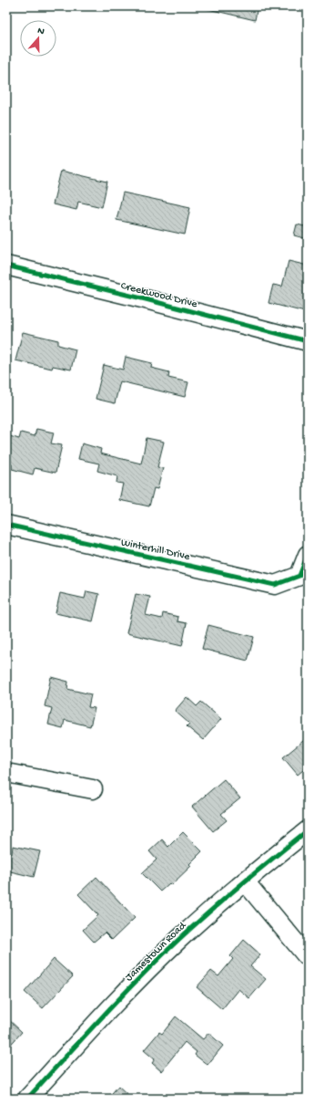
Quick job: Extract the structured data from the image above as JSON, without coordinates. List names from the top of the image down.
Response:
{
  "streets": {
    "street": ["Creekwood Drive", "Winterhill Drive", "Jamestown Road"]
  },
  "north": "top"
}
